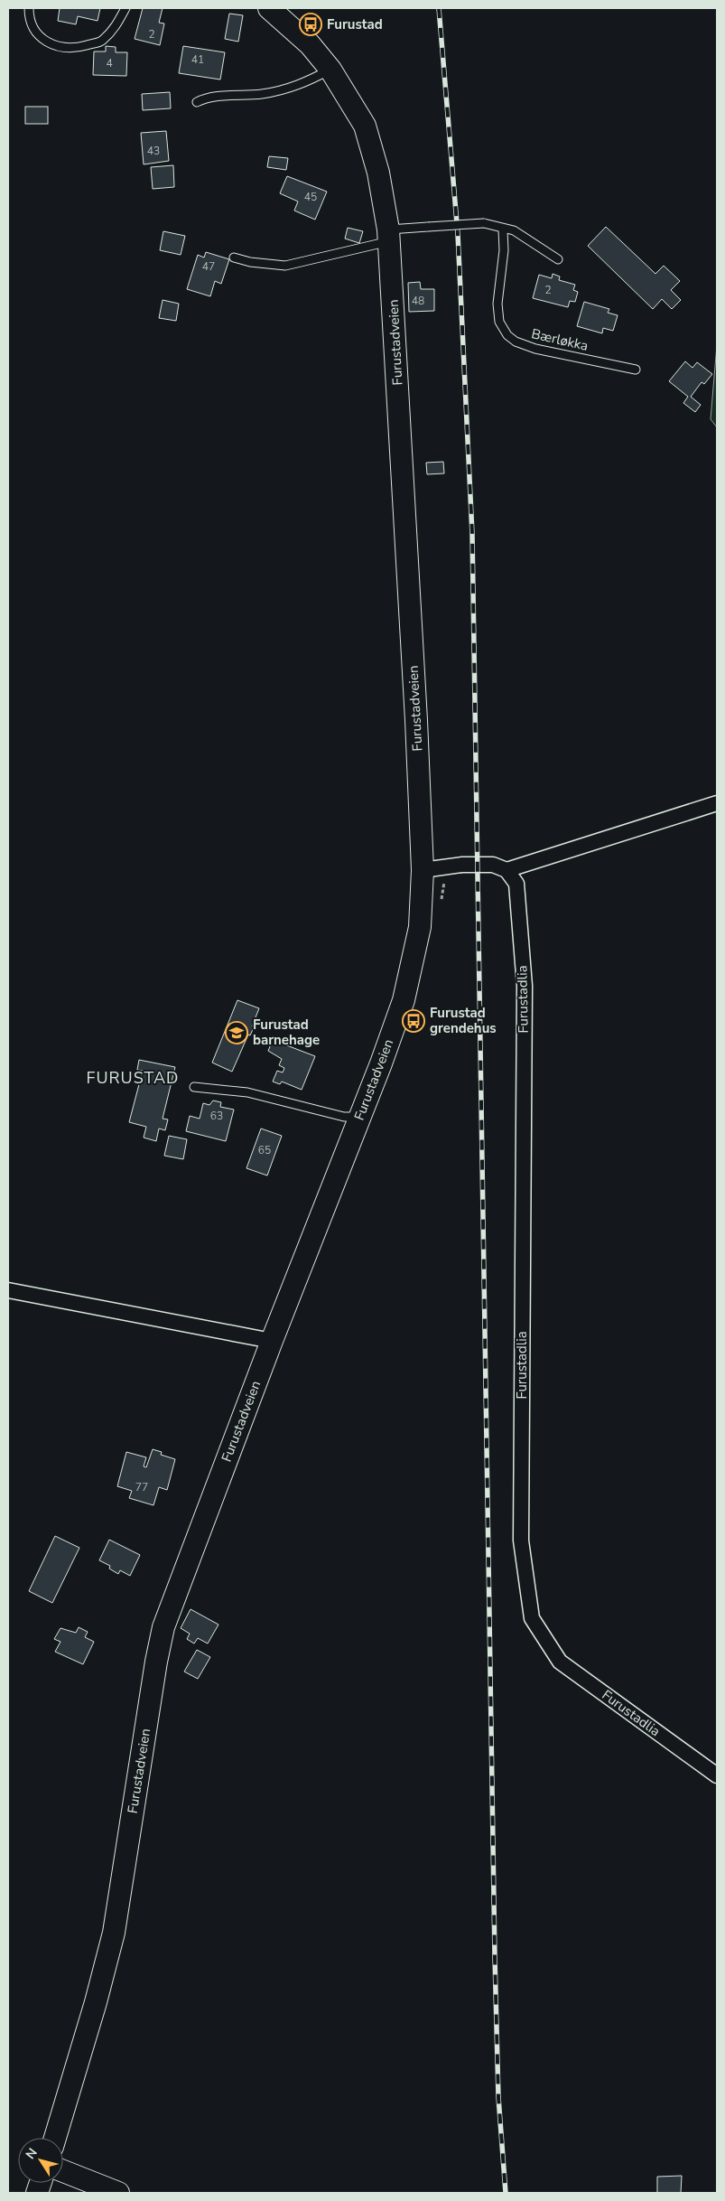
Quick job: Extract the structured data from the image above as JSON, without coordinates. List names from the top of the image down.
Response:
{
  "streets": {
    "main road": ["Furustadveien"],
    "street": ["Furustadlia"],
    "lane": ["Bærløkka"]
  },
  "districts": ["FURUSTAD"],
  "places": {
    "bus stop": ["Furustad", "Furustad grendehus"],
    "school or university": ["Furustad barnehage"]
  },
  "house_numbers": [
    "2",
    "41",
    "4",
    "43",
    "45",
    "47",
    "2",
    "48",
    "63",
    "65",
    "77"
  ],
  "north": "top left"
}
